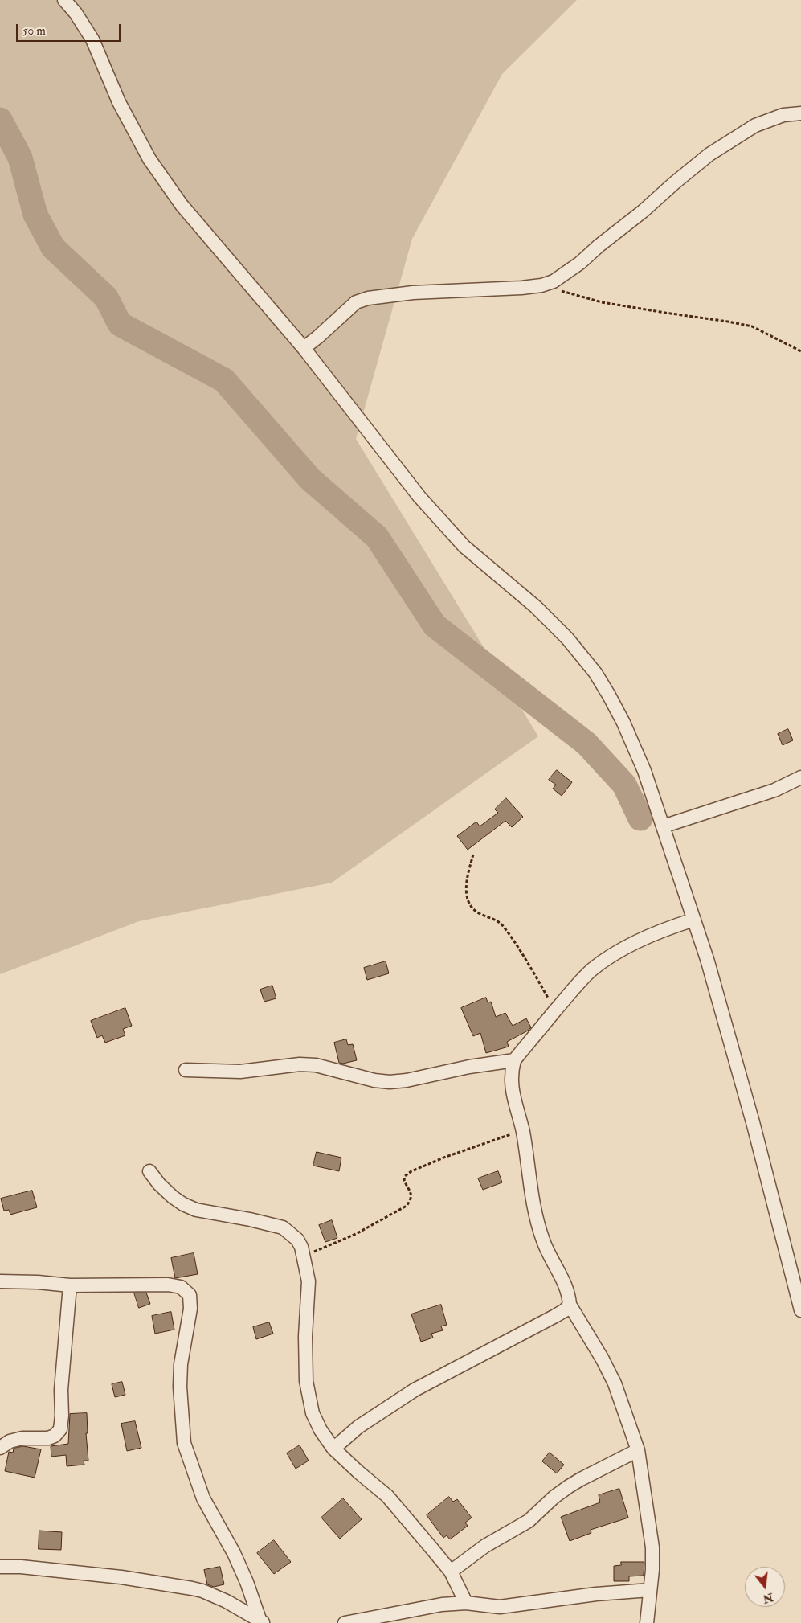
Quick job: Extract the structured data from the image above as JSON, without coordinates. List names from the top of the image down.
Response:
{
  "scale_bar": "50 m",
  "north": "bottom"
}
